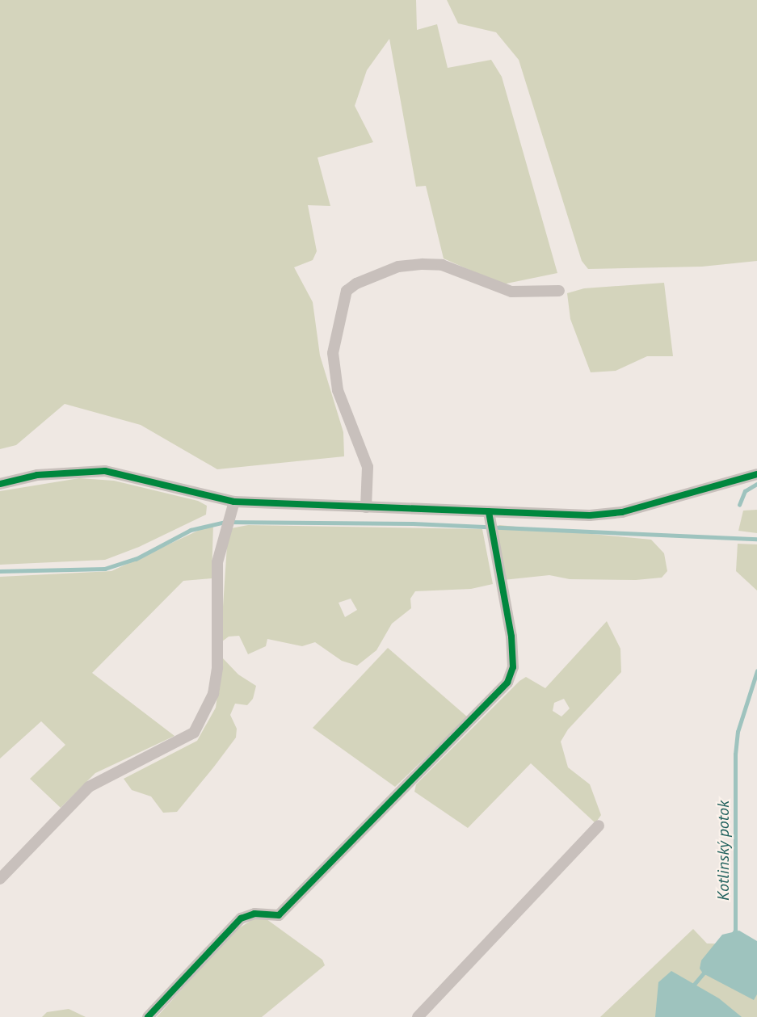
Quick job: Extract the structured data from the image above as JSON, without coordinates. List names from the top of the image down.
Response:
{
  "water": ["Kotlinský potok"]
}
